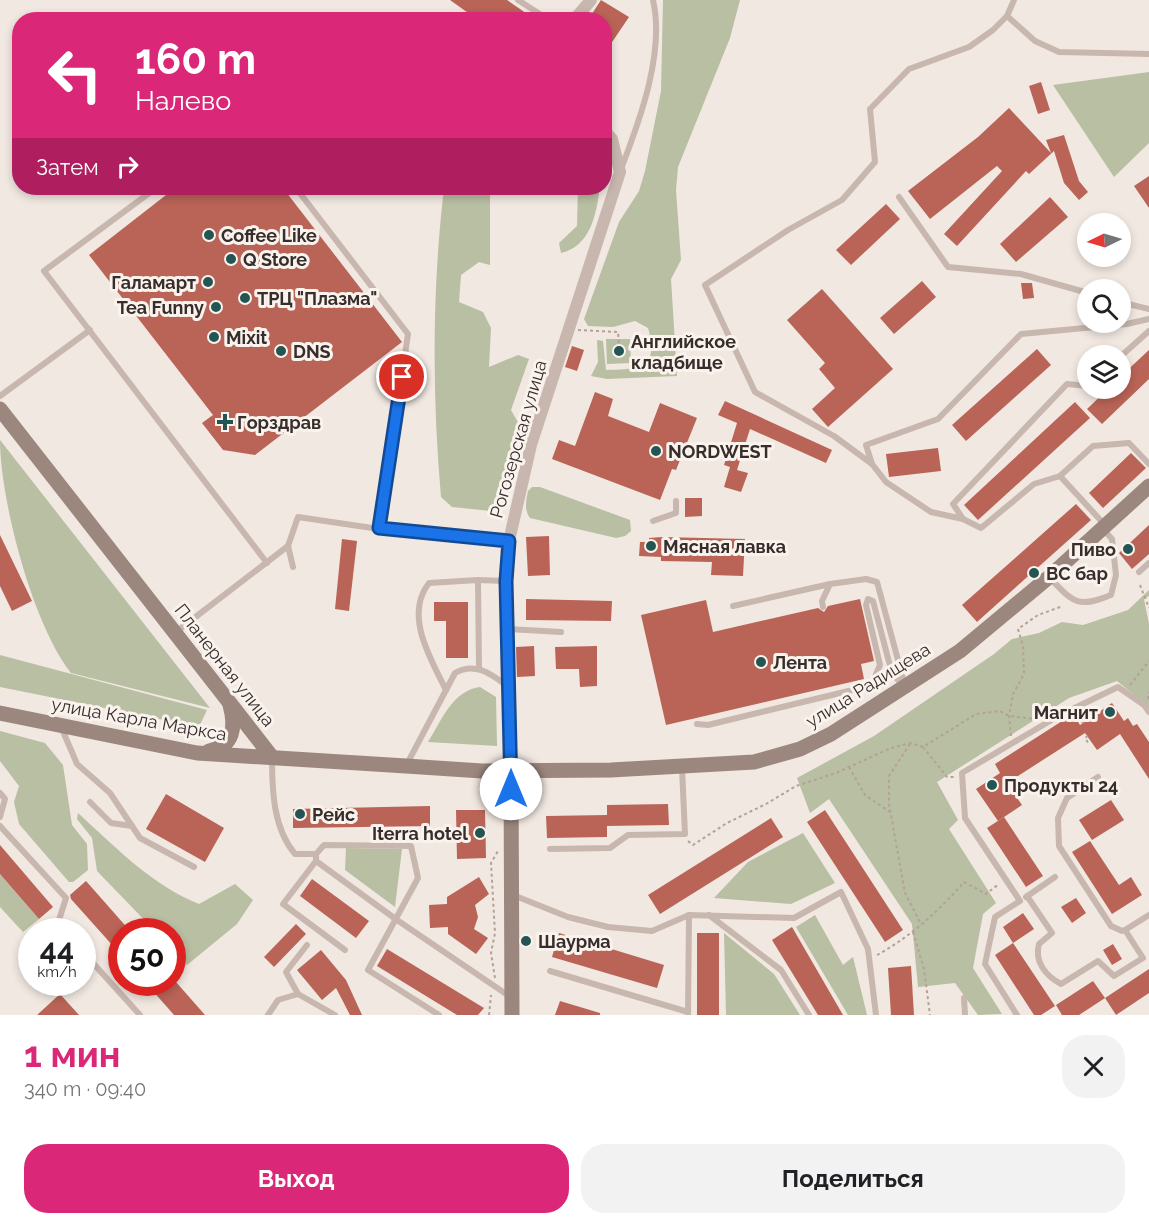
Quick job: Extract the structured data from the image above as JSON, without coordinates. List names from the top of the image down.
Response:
{
  "streets": {
    "main road": ["Планерная улица", "улица Радищева", "улица Карла Маркса"],
    "street": ["Рогозерская улица"]
  },
  "crossings": [
    ["Рогозерская улица", "улица Радищева"],
    ["Планерная улица", "улица Карла Маркса"]
  ],
  "places": {
    "other": [
      "Coffee Like",
      "Q Store",
      "Галамарт",
      "ТРЦ \"Плазма\"",
      "Tea Funny",
      "Mixit",
      "DNS",
      "Английское кладбище",
      "NORDWEST",
      "Мясная лавка",
      "Пиво",
      "BC бар",
      "Лента",
      "Магнит",
      "Продукты 24",
      "Рейс",
      "Iterra hotel",
      "Шаурма"
    ],
    "health": ["Горздрав"]
  },
  "north": "left",
  "page": {
    "turn": ["160 m", "Налево"],
    "then": "Затем",
    "speed": "44 km/h",
    "limit": "50",
    "heading": ["1 мин", "340 m · 09:40"],
    "buttons": ["Выход", "Поделиться"]
  }
}
